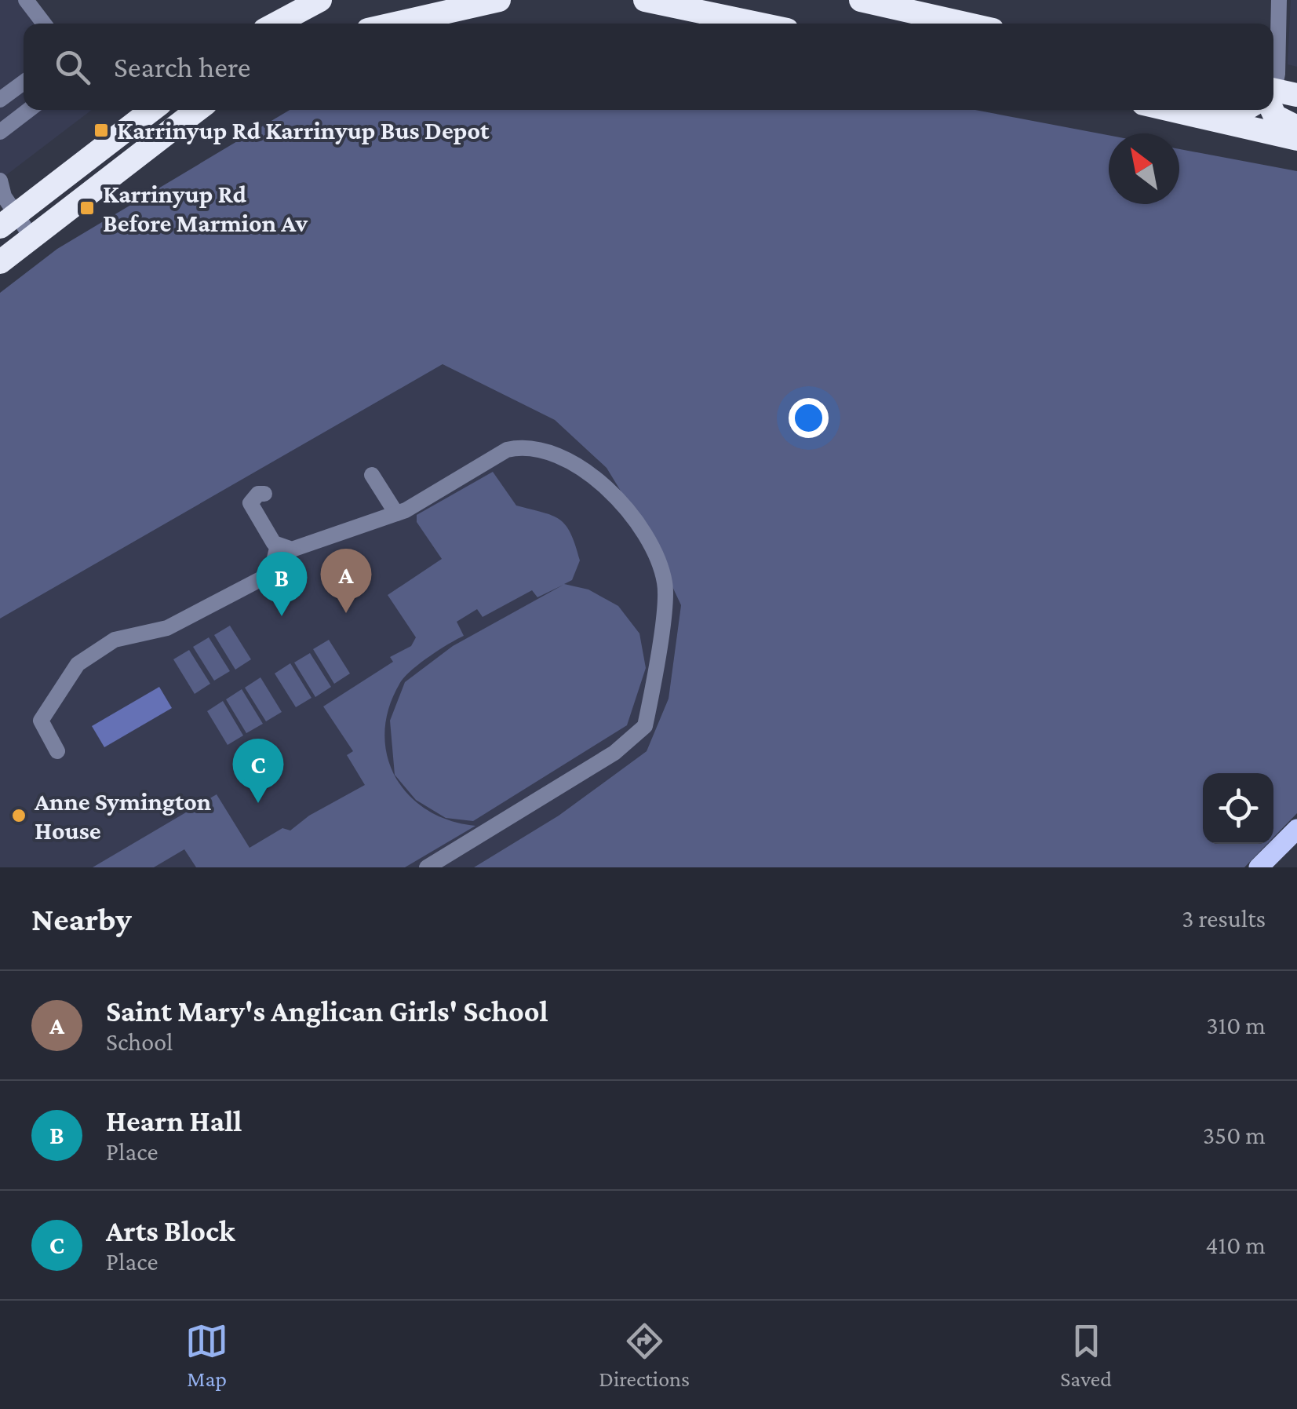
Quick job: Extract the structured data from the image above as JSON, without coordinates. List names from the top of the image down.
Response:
{
  "places": {
    "transit": ["Karrinyup Rd Karrinyup Bus Depot", "Karrinyup Rd Before Marmion Av"],
    "other": ["Anne Symington House"]
  },
  "north": "top left",
  "page": {
    "search": "Search here",
    "pins": ["A", "B", "C"],
    "heading": ["Nearby", "3 results"],
    "list": [
      {
        "mark": "A",
        "name": "Saint Mary's Anglican Girls' School",
        "note": "School",
        "value": "310 m"
      },
      {
        "mark": "B",
        "name": "Hearn Hall",
        "note": "Place",
        "value": "350 m"
      },
      {
        "mark": "C",
        "name": "Arts Block",
        "note": "Place",
        "value": "410 m"
      }
    ],
    "nav": ["Map", "Directions", "Saved"]
  }
}
